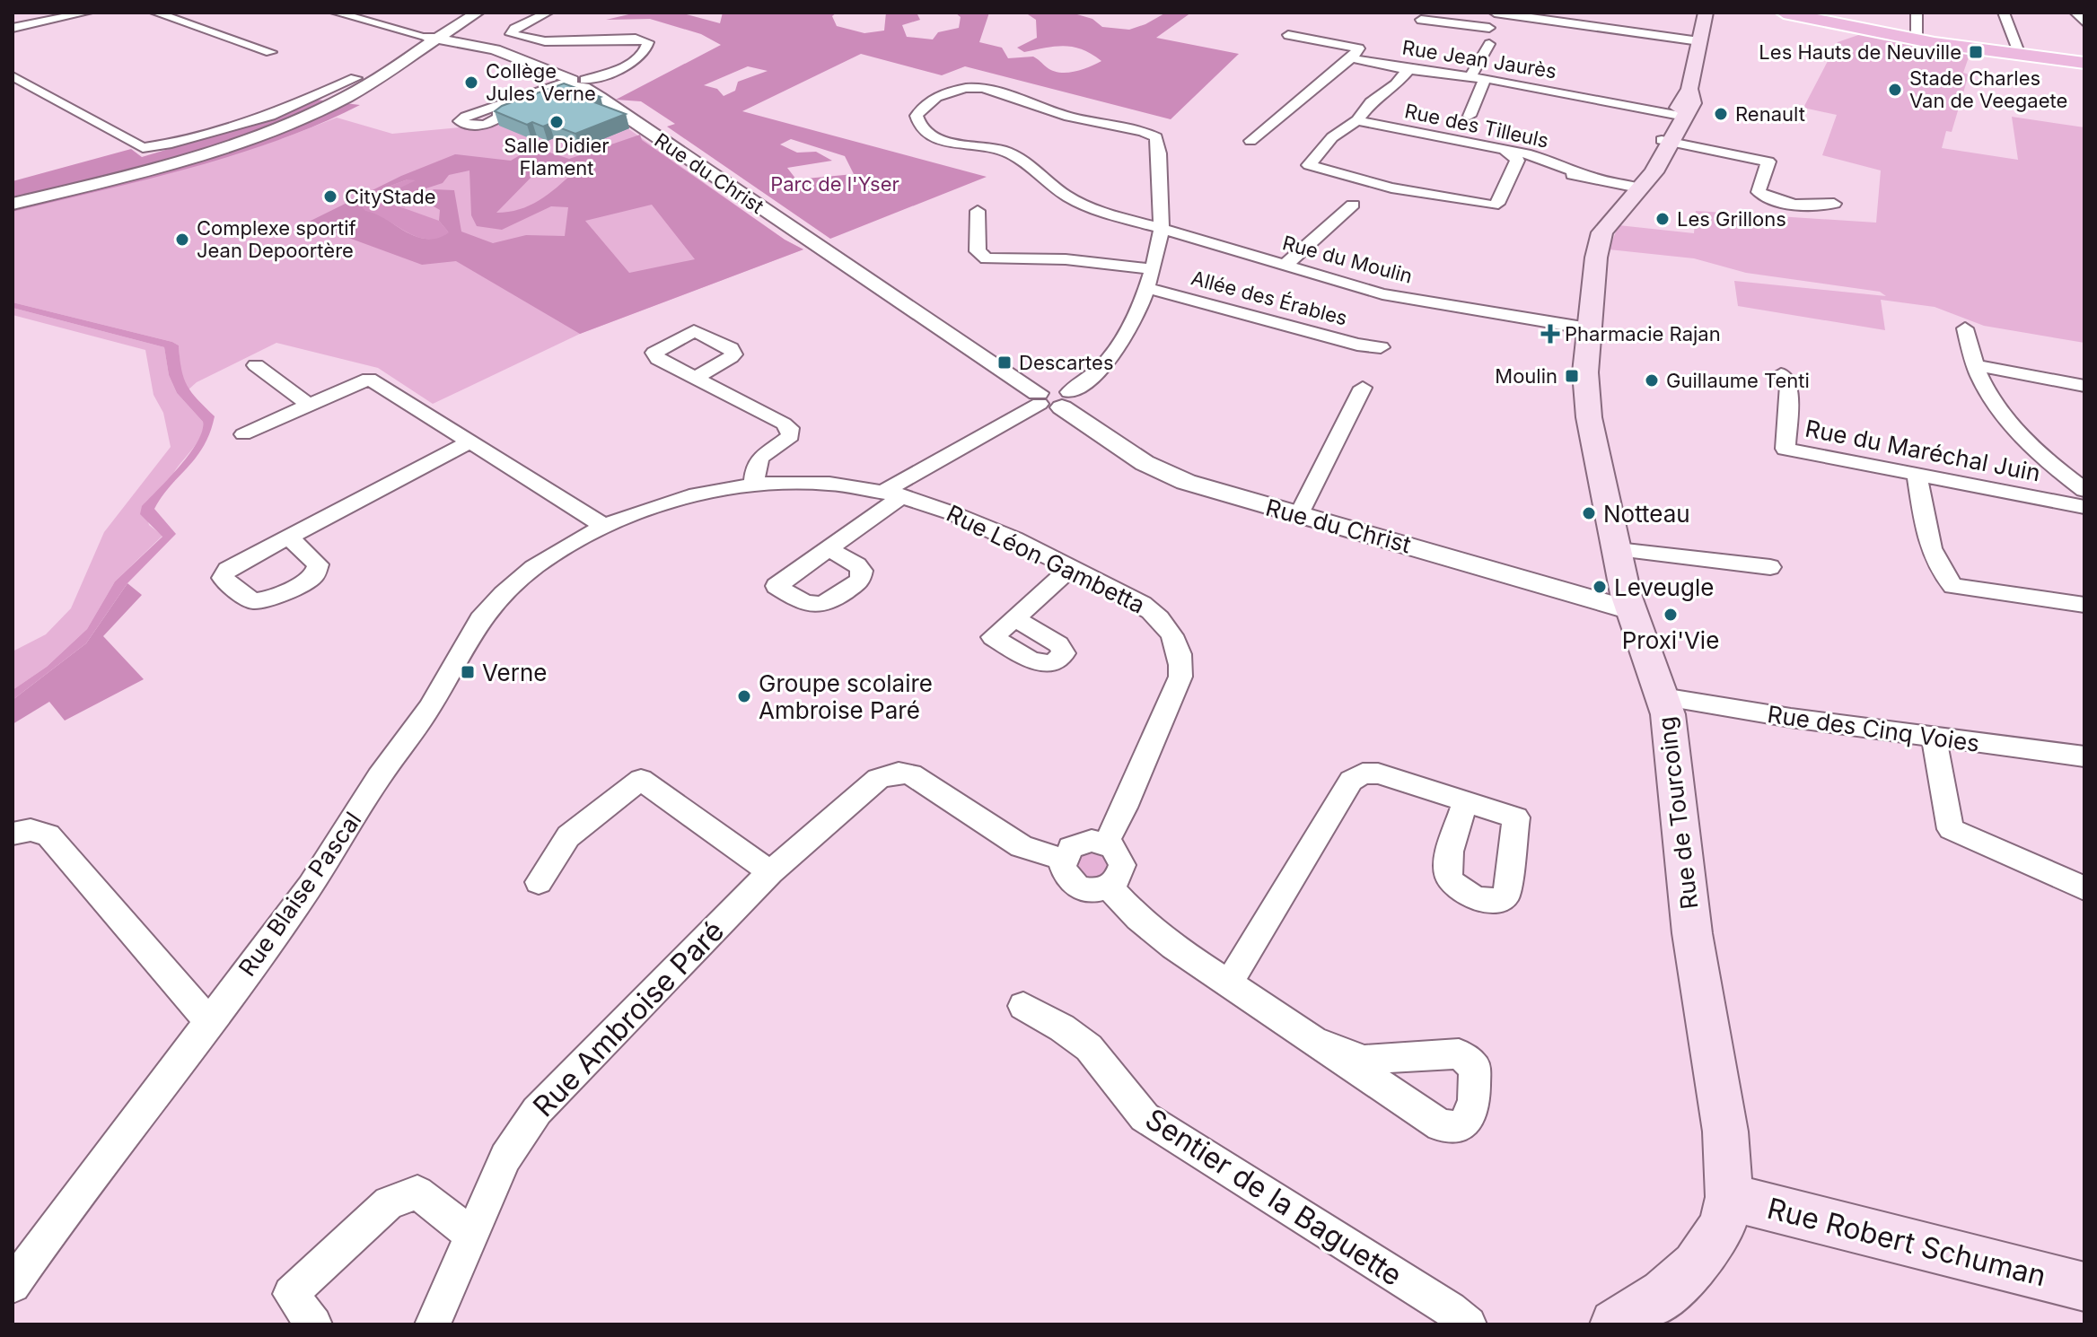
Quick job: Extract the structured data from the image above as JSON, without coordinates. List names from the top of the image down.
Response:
{
  "streets": {
    "main road": ["Rue de Tourcoing", "Rue Robert Schuman"],
    "street": [
      "Rue Jean Jaurès",
      "Rue des Tilleuls",
      "Rue du Christ",
      "Rue du Moulin",
      "Allée des Érables",
      "Rue du Maréchal Juin",
      "Rue Léon Gambetta",
      "Rue des Cinq Voies",
      "Rue Blaise Pascal",
      "Rue Ambroise Paré",
      "Sentier de la Baguette"
    ]
  },
  "crossings": [
    ["Rue Jean Jaurès", "Rue de Tourcoing"],
    ["Rue des Tilleuls", "Rue de Tourcoing"],
    ["Rue du Christ", "Rue de Tourcoing"],
    ["Rue du Moulin", "Rue de Tourcoing"],
    ["Rue Léon Gambetta", "Rue Blaise Pascal"],
    ["Rue Léon Gambetta", "Rue Ambroise Paré"],
    ["Rue des Cinq Voies", "Rue de Tourcoing"],
    ["Rue de Tourcoing", "Rue Robert Schuman"]
  ],
  "parks": ["Parc de l'Yser"],
  "places": {
    "transit": [
      "Les Hauts de Neuville",
      "Descartes",
      "Moulin",
      "Verne"
    ],
    "other": [
      "Collège Jules Verne",
      "Stade Charles Van de Veegaete",
      "Renault",
      "Salle Didier Flament",
      "CityStade",
      "Les Grillons",
      "Complexe sportif Jean Depoortère",
      "Guillaume Tenti",
      "Notteau",
      "Leveugle",
      "Proxi'Vie",
      "Groupe scolaire Ambroise Paré"
    ],
    "health": ["Pharmacie Rajan"]
  }
}
